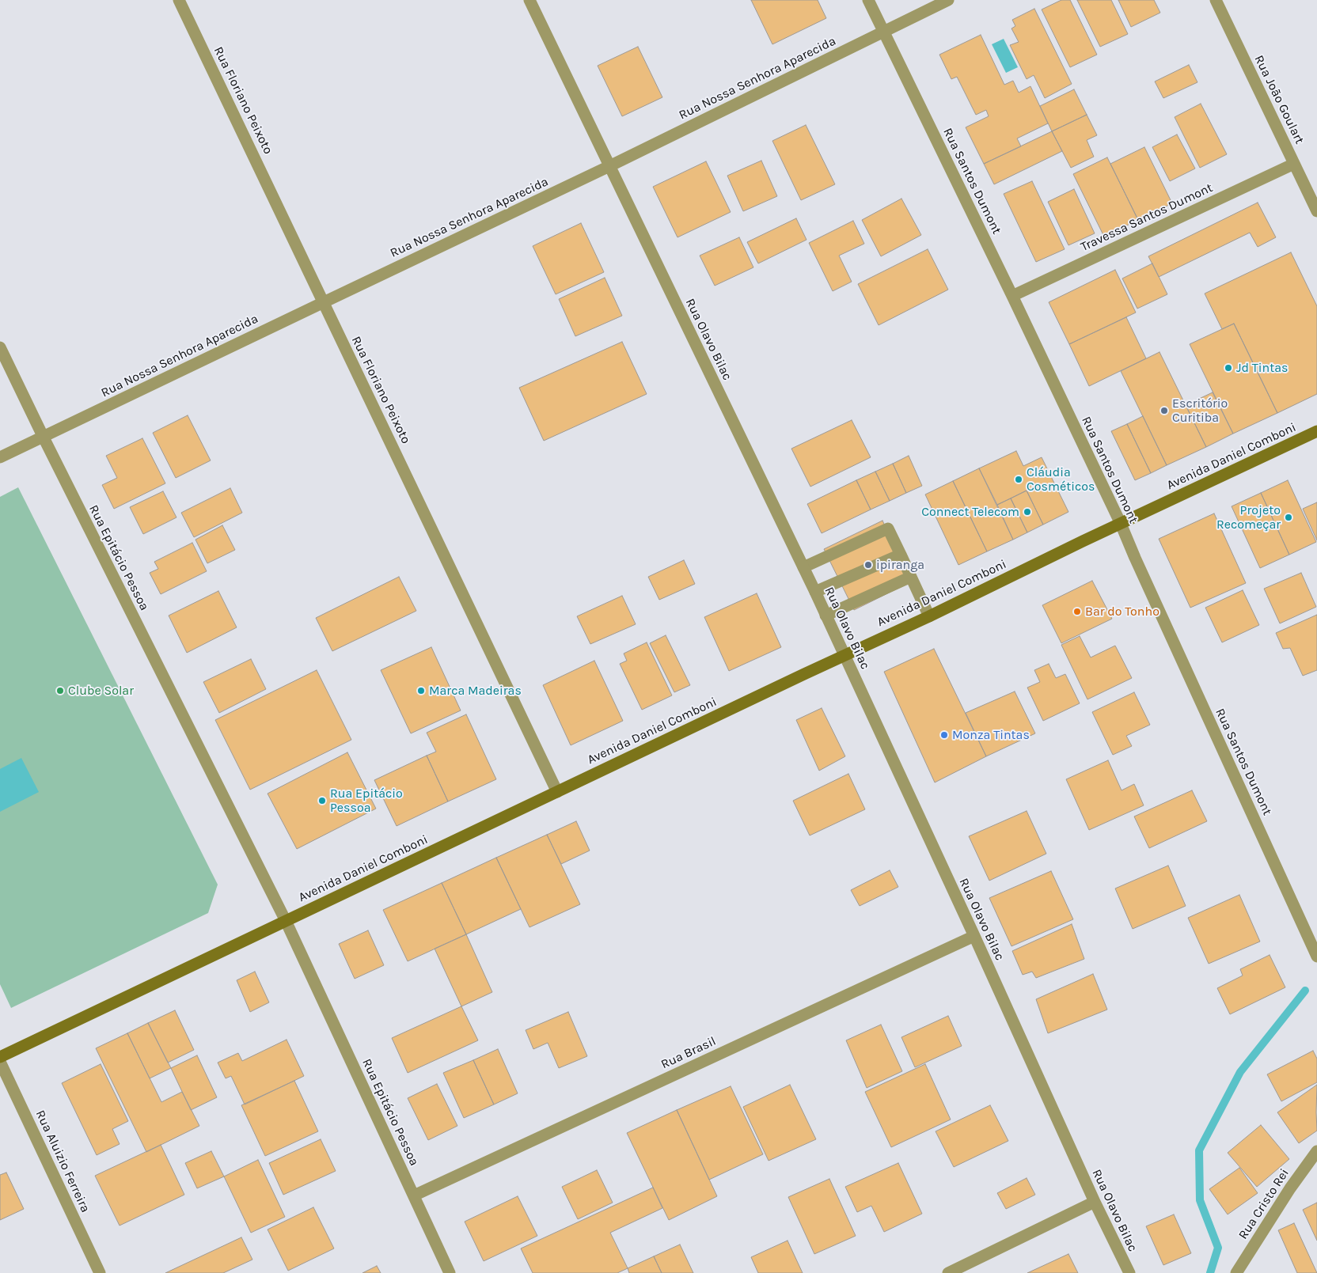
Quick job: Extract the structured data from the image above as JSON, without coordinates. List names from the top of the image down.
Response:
{
  "streets": {
    "street": [
      "Rua Nossa Senhora Aparecida",
      "Rua João Goulart",
      "Rua Floriano Peixoto",
      "Rua Santos Dumont",
      "Travessa Santos Dumont",
      "Rua Olavo Bilac",
      "Avenida Daniel Comboni",
      "Rua Epitácio Pessoa",
      "Rua Brasil",
      "Rua Aluizio Ferreira",
      "Rua Cristo Rei"
    ]
  },
  "crossings": [
    ["Rua Nossa Senhora Aparecida", "Rua Floriano Peixoto"],
    ["Rua Nossa Senhora Aparecida", "Rua Santos Dumont"],
    ["Rua Nossa Senhora Aparecida", "Rua Olavo Bilac"],
    ["Rua Nossa Senhora Aparecida", "Rua Epitácio Pessoa"],
    ["Rua João Goulart", "Travessa Santos Dumont"],
    ["Rua Floriano Peixoto", "Avenida Daniel Comboni"],
    ["Rua Santos Dumont", "Travessa Santos Dumont"],
    ["Rua Santos Dumont", "Avenida Daniel Comboni"],
    ["Rua Olavo Bilac", "Avenida Daniel Comboni"],
    ["Rua Olavo Bilac", "Rua Brasil"],
    ["Avenida Daniel Comboni", "Rua Epitácio Pessoa"],
    ["Rua Epitácio Pessoa", "Rua Brasil"]
  ],
  "places": [
    "Jd Tintas",
    "Escritório Curitiba",
    "Cláudia Cosméticos",
    "Connect Telecom",
    "Projeto Recomeçar",
    "ipiranga",
    "Bar do Tonho",
    "Clube Solar",
    "Marca Madeiras",
    "Monza Tintas",
    "Rua Epitácio Pessoa"
  ]
}
